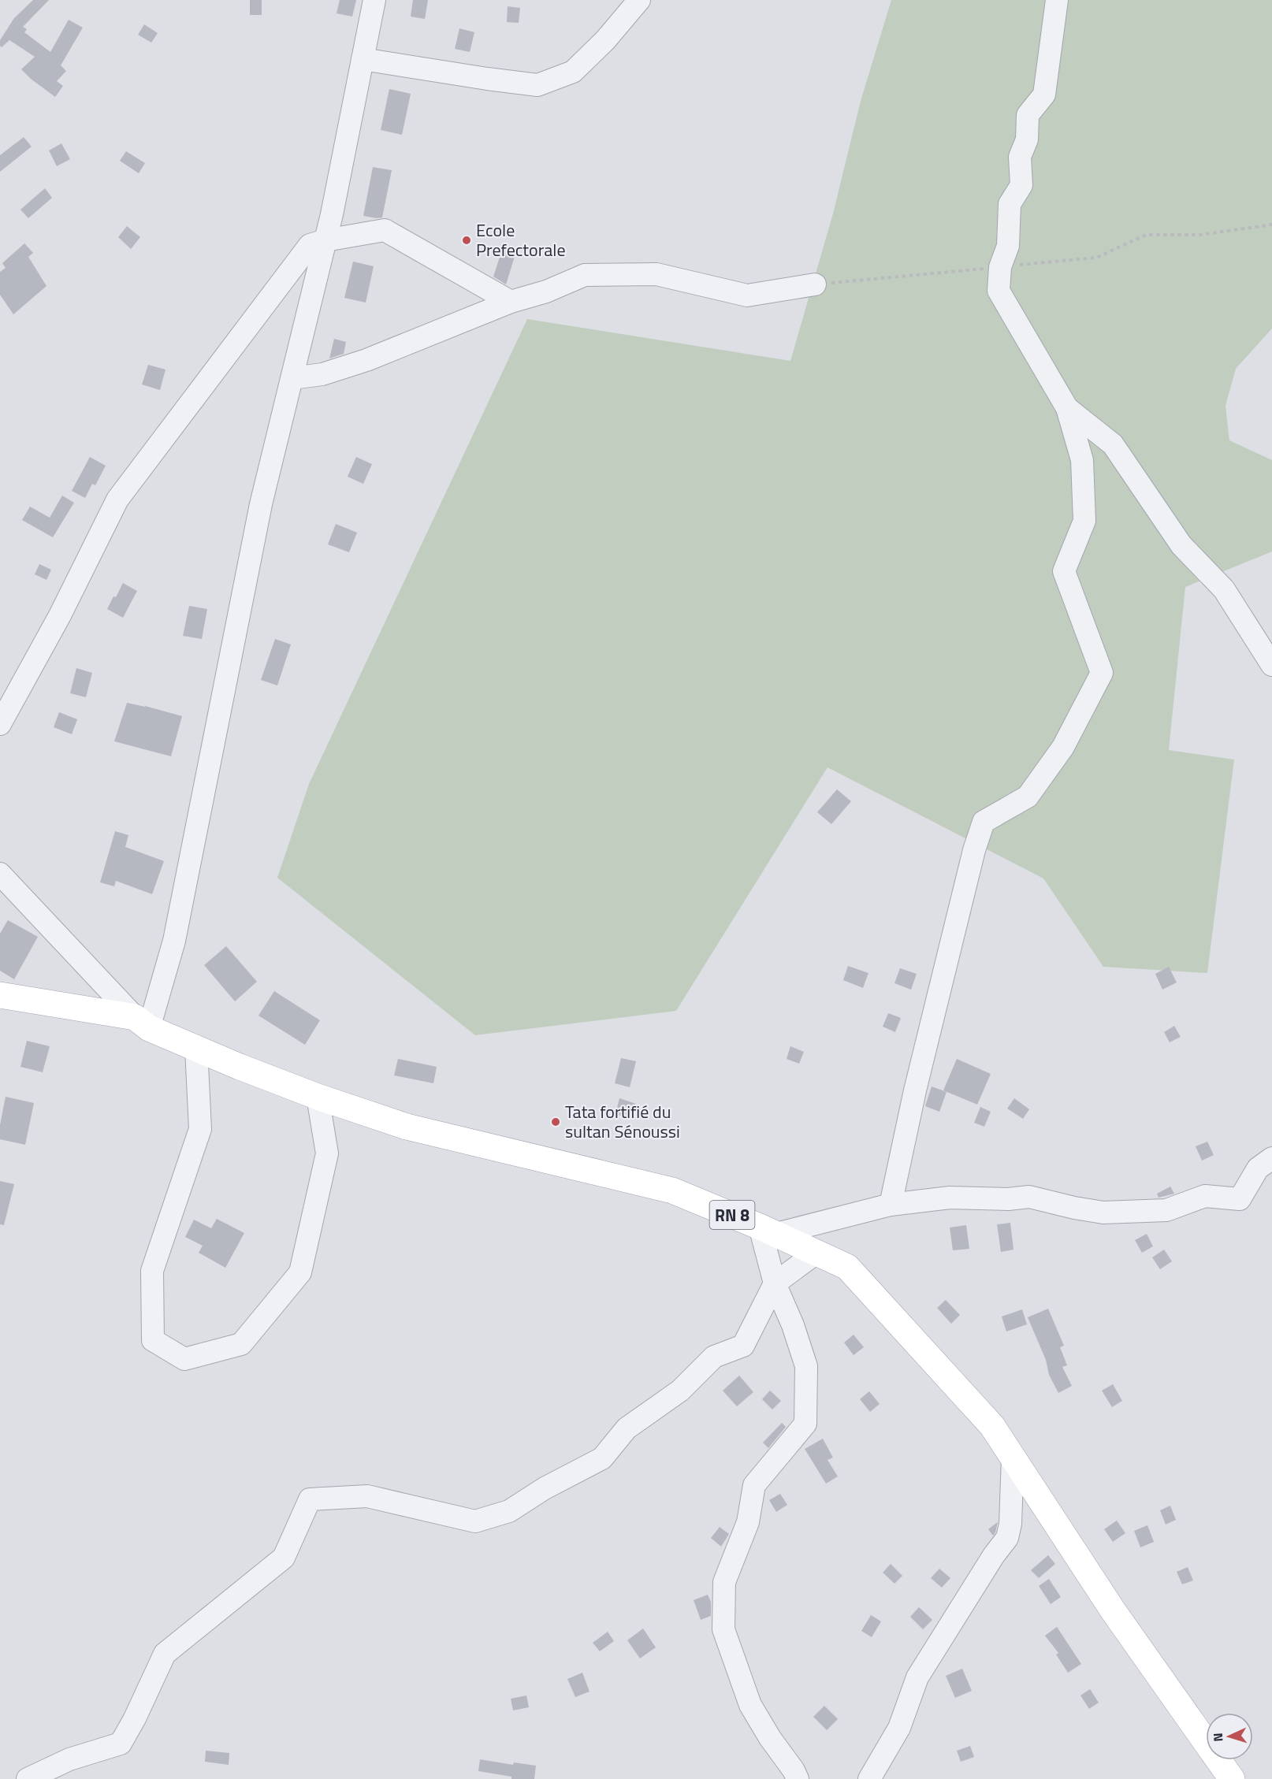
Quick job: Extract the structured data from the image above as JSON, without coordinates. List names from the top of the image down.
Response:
{
  "streets": {
    "main road": ["RN 8"]
  },
  "places": ["Ecole Prefectorale", "Tata fortifié du sultan Sénoussi"],
  "north": "left"
}
